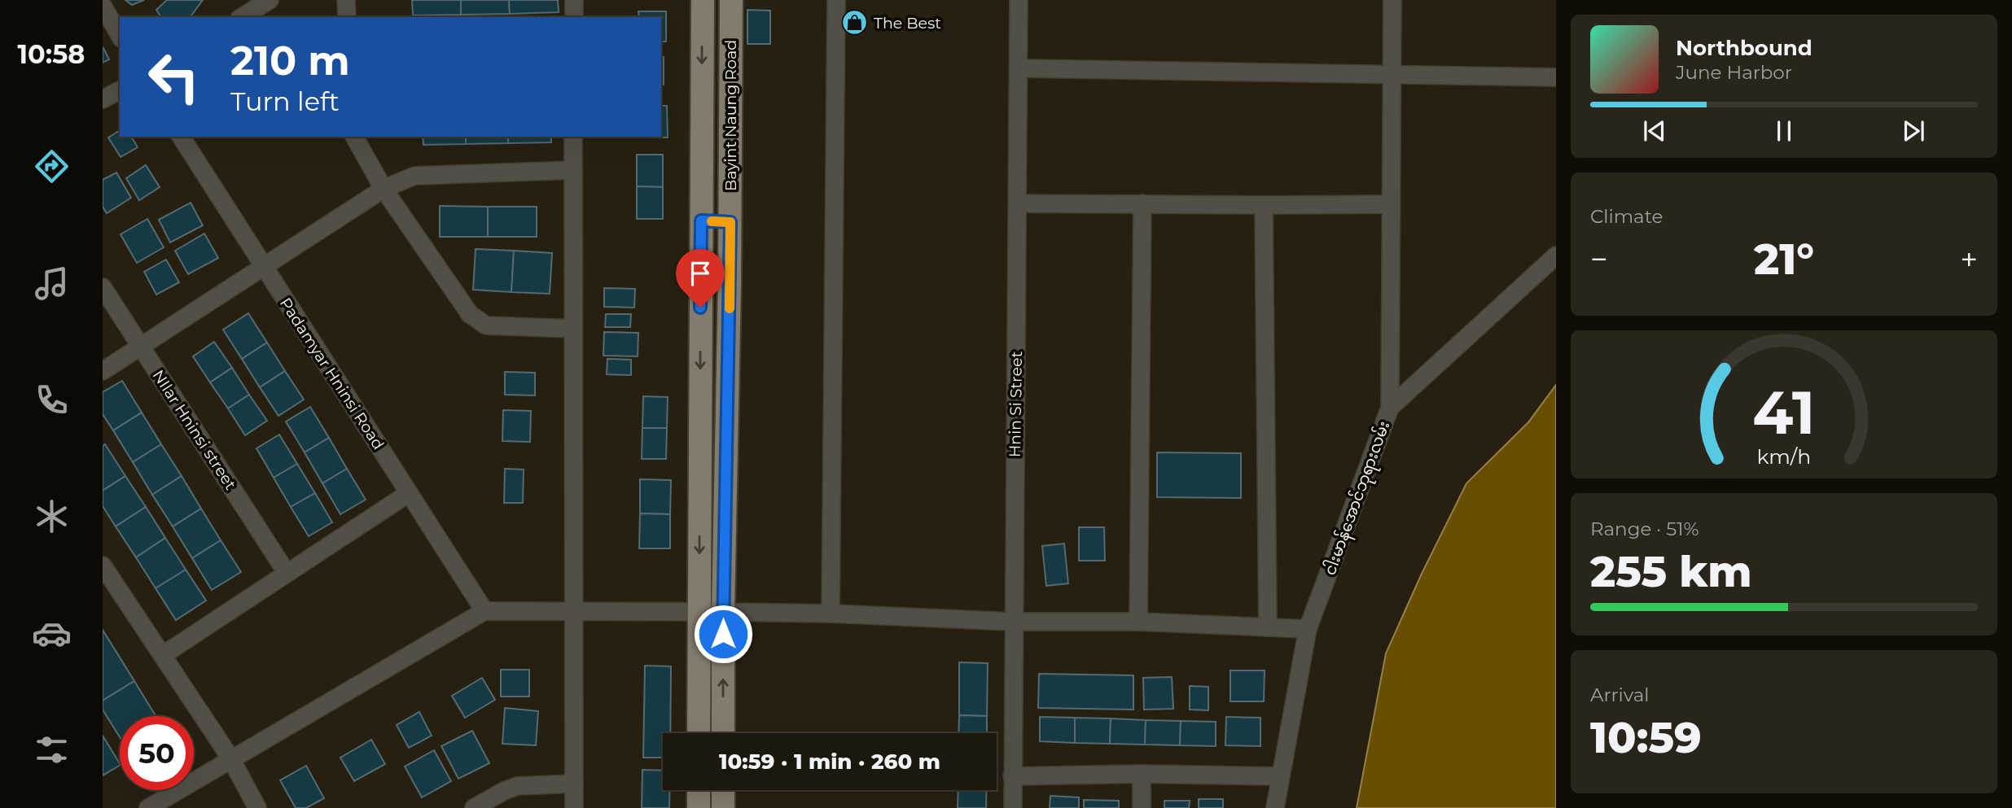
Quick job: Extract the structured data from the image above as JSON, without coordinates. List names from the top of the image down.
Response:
{
  "streets": {
    "main road": ["Bayint Naung Road"],
    "street": [
      "Padamyar Hninsi Road",
      "Hnin Si Street",
      "NIlar Hninsi street",
      "ငါးမာန်အောင်ဘုရားလမ်း"
    ]
  },
  "places": {
    "shop": ["The Best"]
  },
  "page": {
    "tabs": "10:58",
    "turn": ["210 m", "Turn left"],
    "song": ["Northbound", "June Harbor"],
    "tile": [
      "Climate",
      ["Range · 51%", "255 km"],
      ["Arrival", "10:59"]
    ],
    "heat": ["−", "21°", "+"],
    "limit": "50",
    "trip": "10:59 · 1 min · 260 m",
    "gauge": ["41", "km/h"]
  }
}
